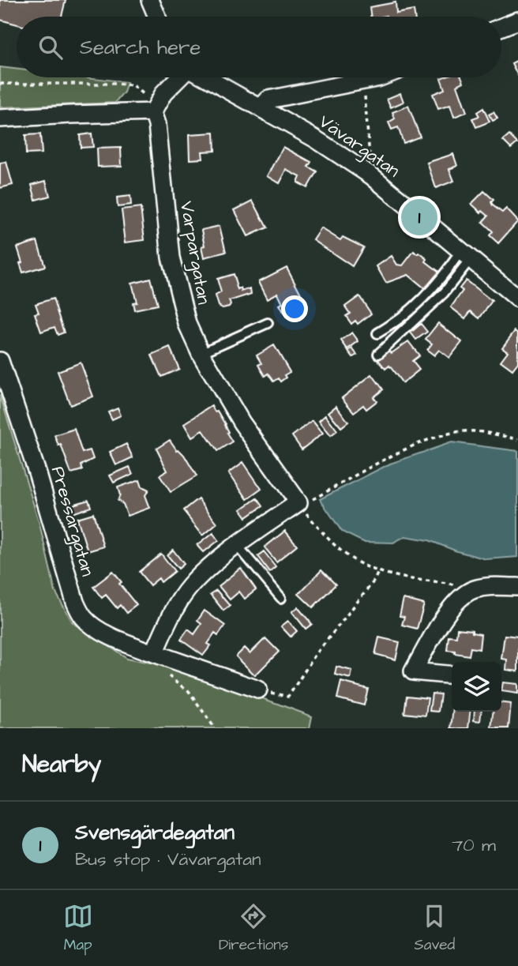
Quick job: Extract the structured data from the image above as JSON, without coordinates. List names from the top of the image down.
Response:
{
  "streets": {
    "street": ["Vävargatan", "Varpargatan", "Pressargatan"]
  },
  "page": {
    "search": "Search here",
    "pins": "1",
    "heading": "Nearby",
    "list": [
      {
        "mark": "1",
        "name": "Svensgärdegatan",
        "note": "Bus stop · Vävargatan",
        "value": "70 m"
      }
    ],
    "nav": ["Map", "Directions", "Saved"]
  }
}
